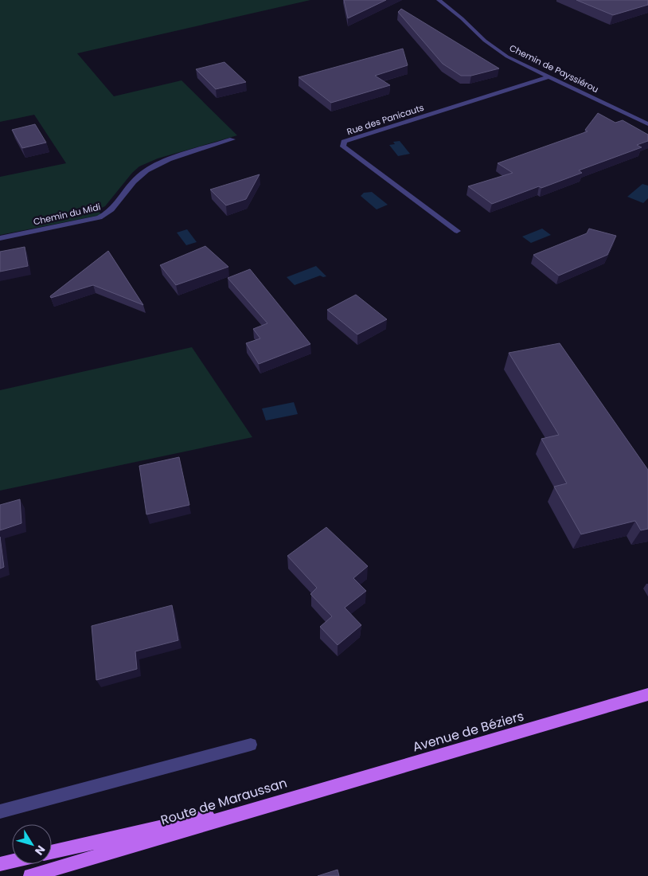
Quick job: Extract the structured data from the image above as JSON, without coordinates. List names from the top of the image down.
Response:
{
  "streets": {
    "main road": ["Avenue de Béziers", "Route de Maraussan"],
    "street": ["Chemin de Payssiérou", "Rue des Panicauts", "Chemin du Midi"]
  },
  "crossings": [
    ["Chemin de Payssiérou", "Rue des Panicauts"],
    ["Avenue de Béziers", "Route de Maraussan"]
  ],
  "north": "bottom right"
}
